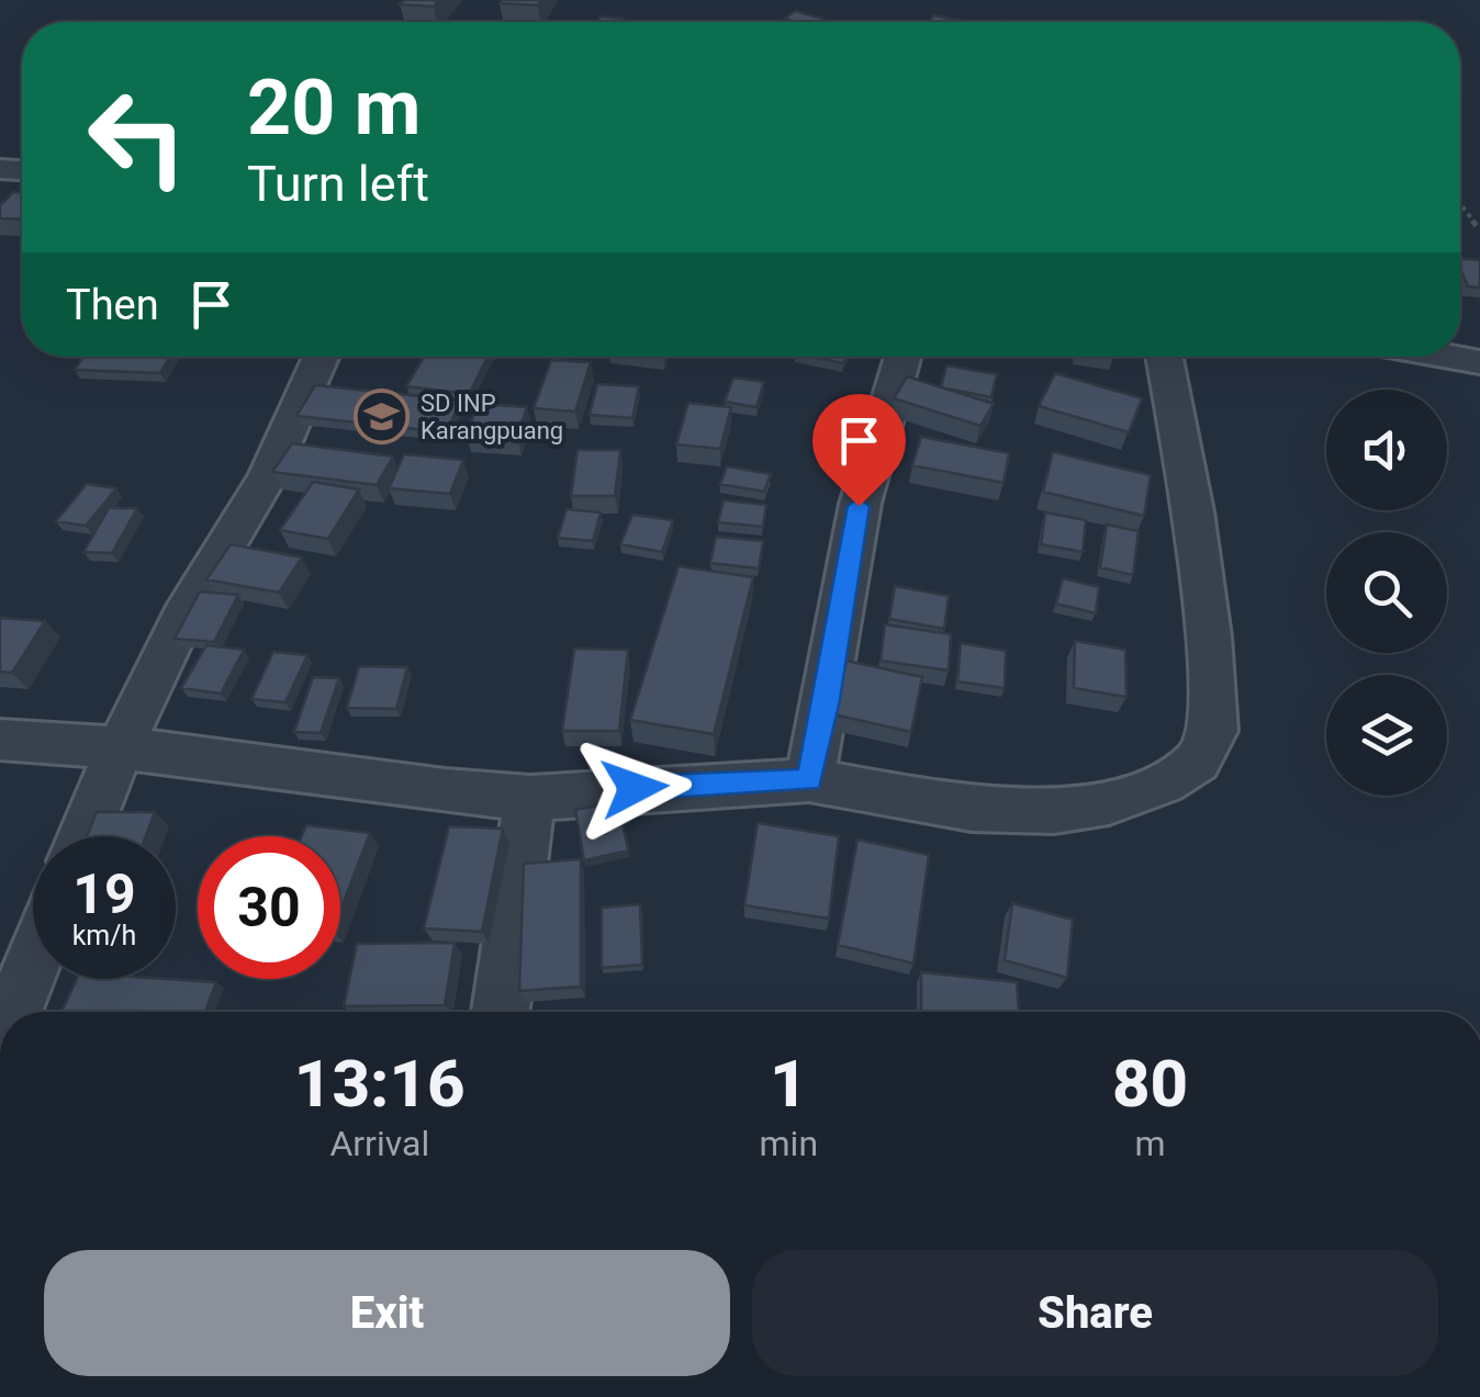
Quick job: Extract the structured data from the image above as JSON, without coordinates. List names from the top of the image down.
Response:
{
  "places": {
    "school or university": ["SD INP Karangpuang"]
  },
  "page": {
    "turn": ["20 m", "Turn left"],
    "then": "Then",
    "speed": "19 km/h",
    "limit": "30",
    "eta": [
      "13:16",
      "Arrival",
      "1",
      "min",
      "80",
      "m"
    ],
    "buttons": ["Exit", "Share"]
  }
}
